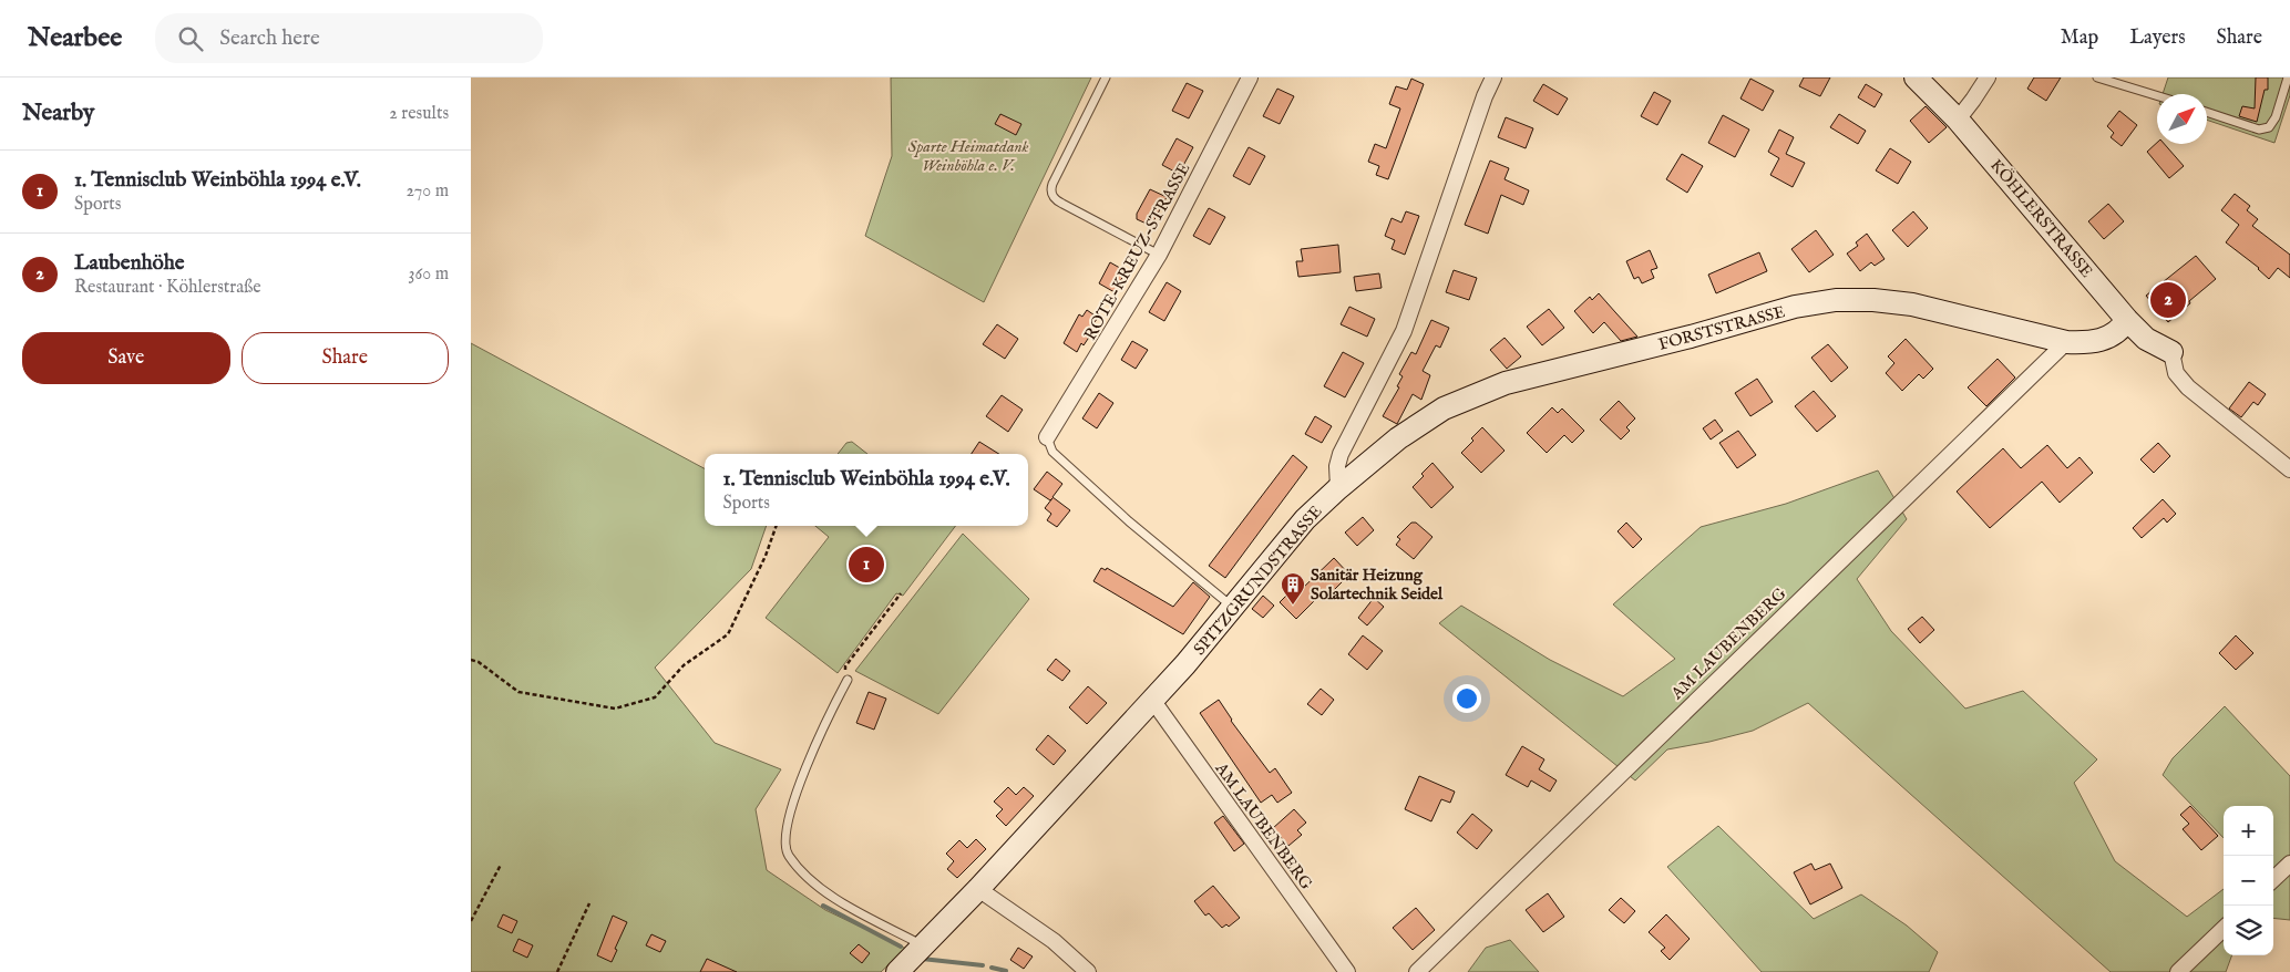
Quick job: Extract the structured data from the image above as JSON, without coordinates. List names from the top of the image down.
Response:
{
  "streets": {
    "street": [
      "KÖHLERSTRASSE",
      "ROTE-KREUZ-STRASSE",
      "FORSTSTRASSE",
      "SPITZGRUNDSTRASSE",
      "AM LAUBENBERG"
    ]
  },
  "crossings": [
    ["KÖHLERSTRASSE", "FORSTSTRASSE"],
    ["FORSTSTRASSE", "SPITZGRUNDSTRASSE"],
    ["FORSTSTRASSE", "AM LAUBENBERG"],
    ["SPITZGRUNDSTRASSE", "AM LAUBENBERG"]
  ],
  "parks": ["Sparte Heimatdank Weinböhla e. V."],
  "places": {
    "building": ["Sanitär Heizung Solartechnik Seidel"]
  },
  "north": "top right",
  "page": {
    "header": "Nearbee",
    "search": "Search here",
    "nav": ["Map", "Layers", "Share"],
    "heading": ["Nearby", "2 results"],
    "list": [
      {
        "mark": "1",
        "name": "1. Tennisclub Weinböhla 1994 e.V.",
        "note": "Sports",
        "value": "270 m"
      },
      {
        "mark": "2",
        "name": "Laubenhöhe",
        "note": "Restaurant · Köhlerstraße",
        "value": "360 m"
      }
    ],
    "pins": ["2", "1"],
    "buttons": ["Save", "Share"],
    "popup": ["1. Tennisclub Weinböhla 1994 e.V.", "Sports"],
    "map_buttons": ["+", "−"]
  }
}
